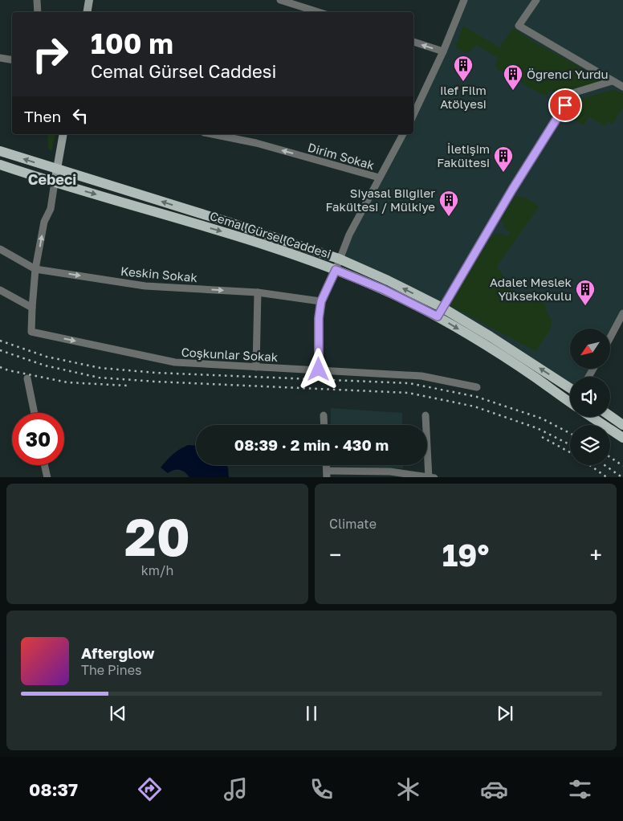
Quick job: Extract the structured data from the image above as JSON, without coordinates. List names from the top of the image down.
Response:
{
  "streets": {
    "main road": ["Cemal Gürsel Caddesi"],
    "street": ["Dirim Sokak", "Keskin Sokak", "Coşkunlar Sokak"]
  },
  "one_way": ["Dirim Sokak", "Keskin Sokak", "Coşkunlar Sokak"],
  "districts": ["Cebeci"],
  "places": {
    "building": [
      "ilef Film Atölyesi",
      "Öğrenci Yurdu",
      "İletişim Fakültesi",
      "Siyasal Bilgiler Fakültesi / Mülkiye",
      "Adalet Meslek Yüksekokulu"
    ]
  },
  "north": "bottom left",
  "page": {
    "turn": ["100 m", "Cemal Gürsel Caddesi"],
    "then": "Then",
    "limit": "30",
    "trip": "08:39 · 2 min · 430 m",
    "tile": [
      ["20", "km/h"],
      "Climate"
    ],
    "heat": ["−", "19°", "+"],
    "song": ["Afterglow", "The Pines"],
    "tabs": "08:37"
  }
}
